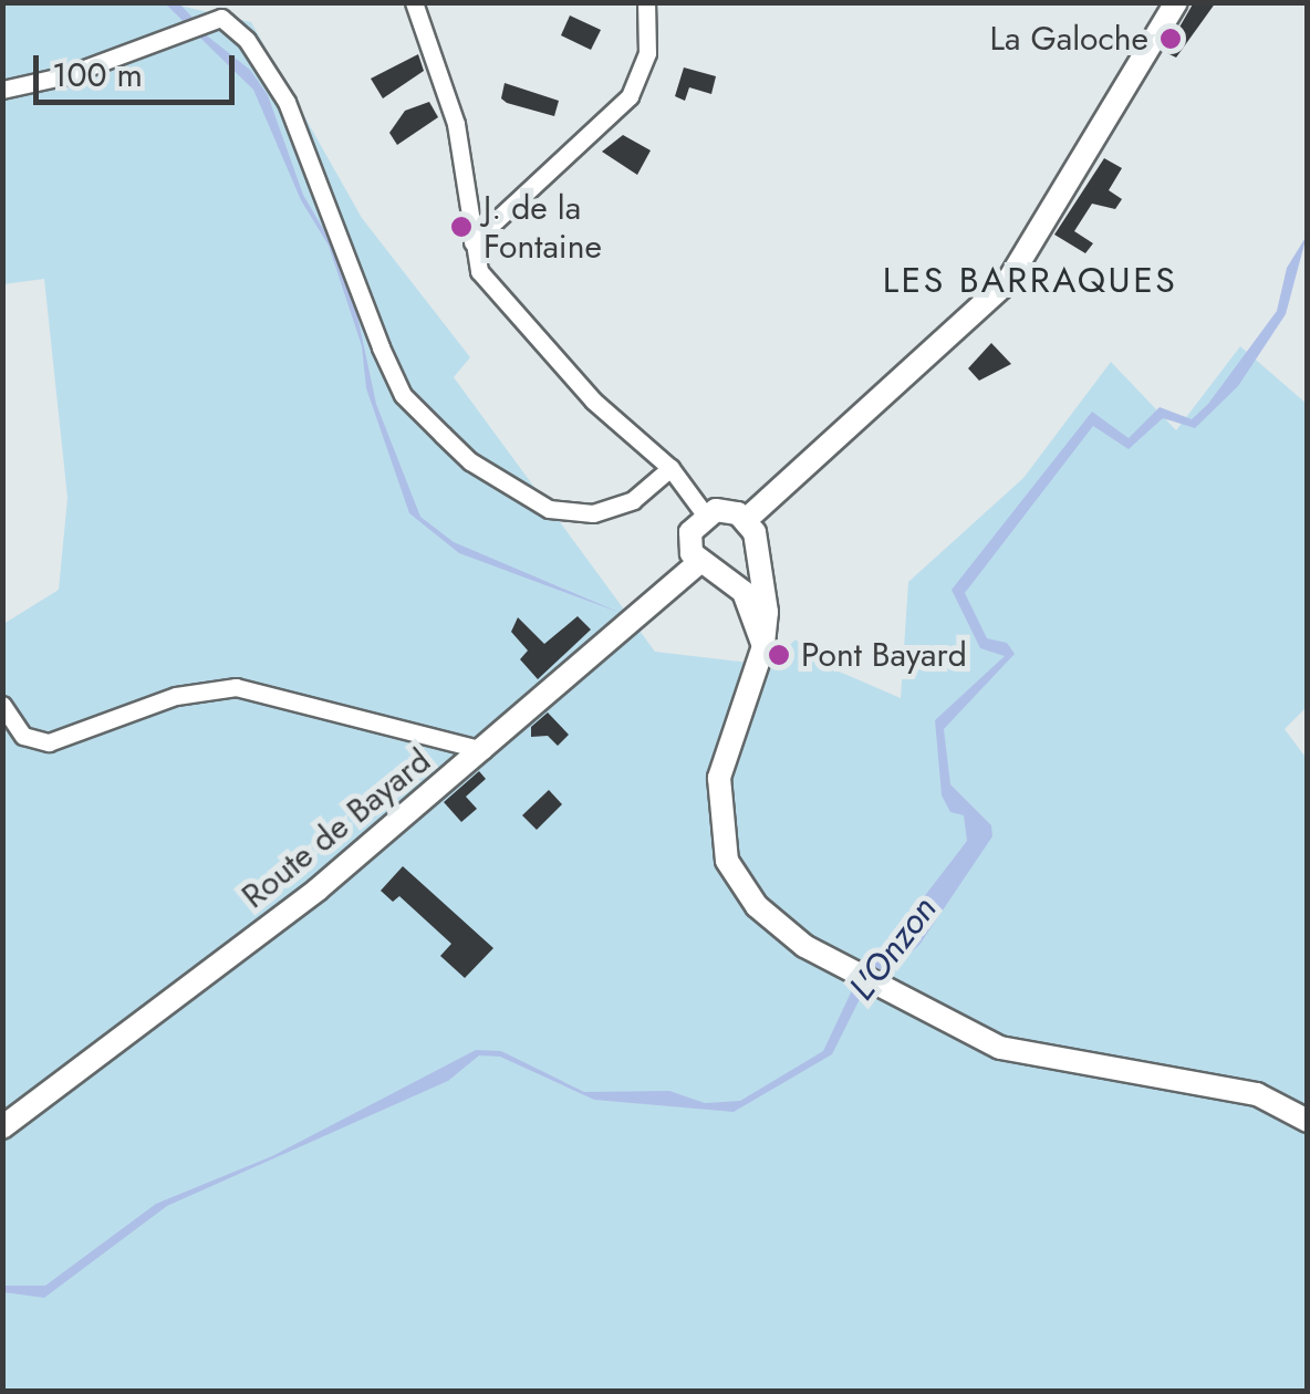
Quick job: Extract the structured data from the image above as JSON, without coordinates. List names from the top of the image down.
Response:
{
  "streets": {
    "main road": ["Route de Bayard"]
  },
  "districts": ["LES BARRAQUES"],
  "water": ["L'Onzon"],
  "places": ["La Galoche", "J. de la Fontaine", "Pont Bayard"],
  "scale_bar": "100 m"
}
